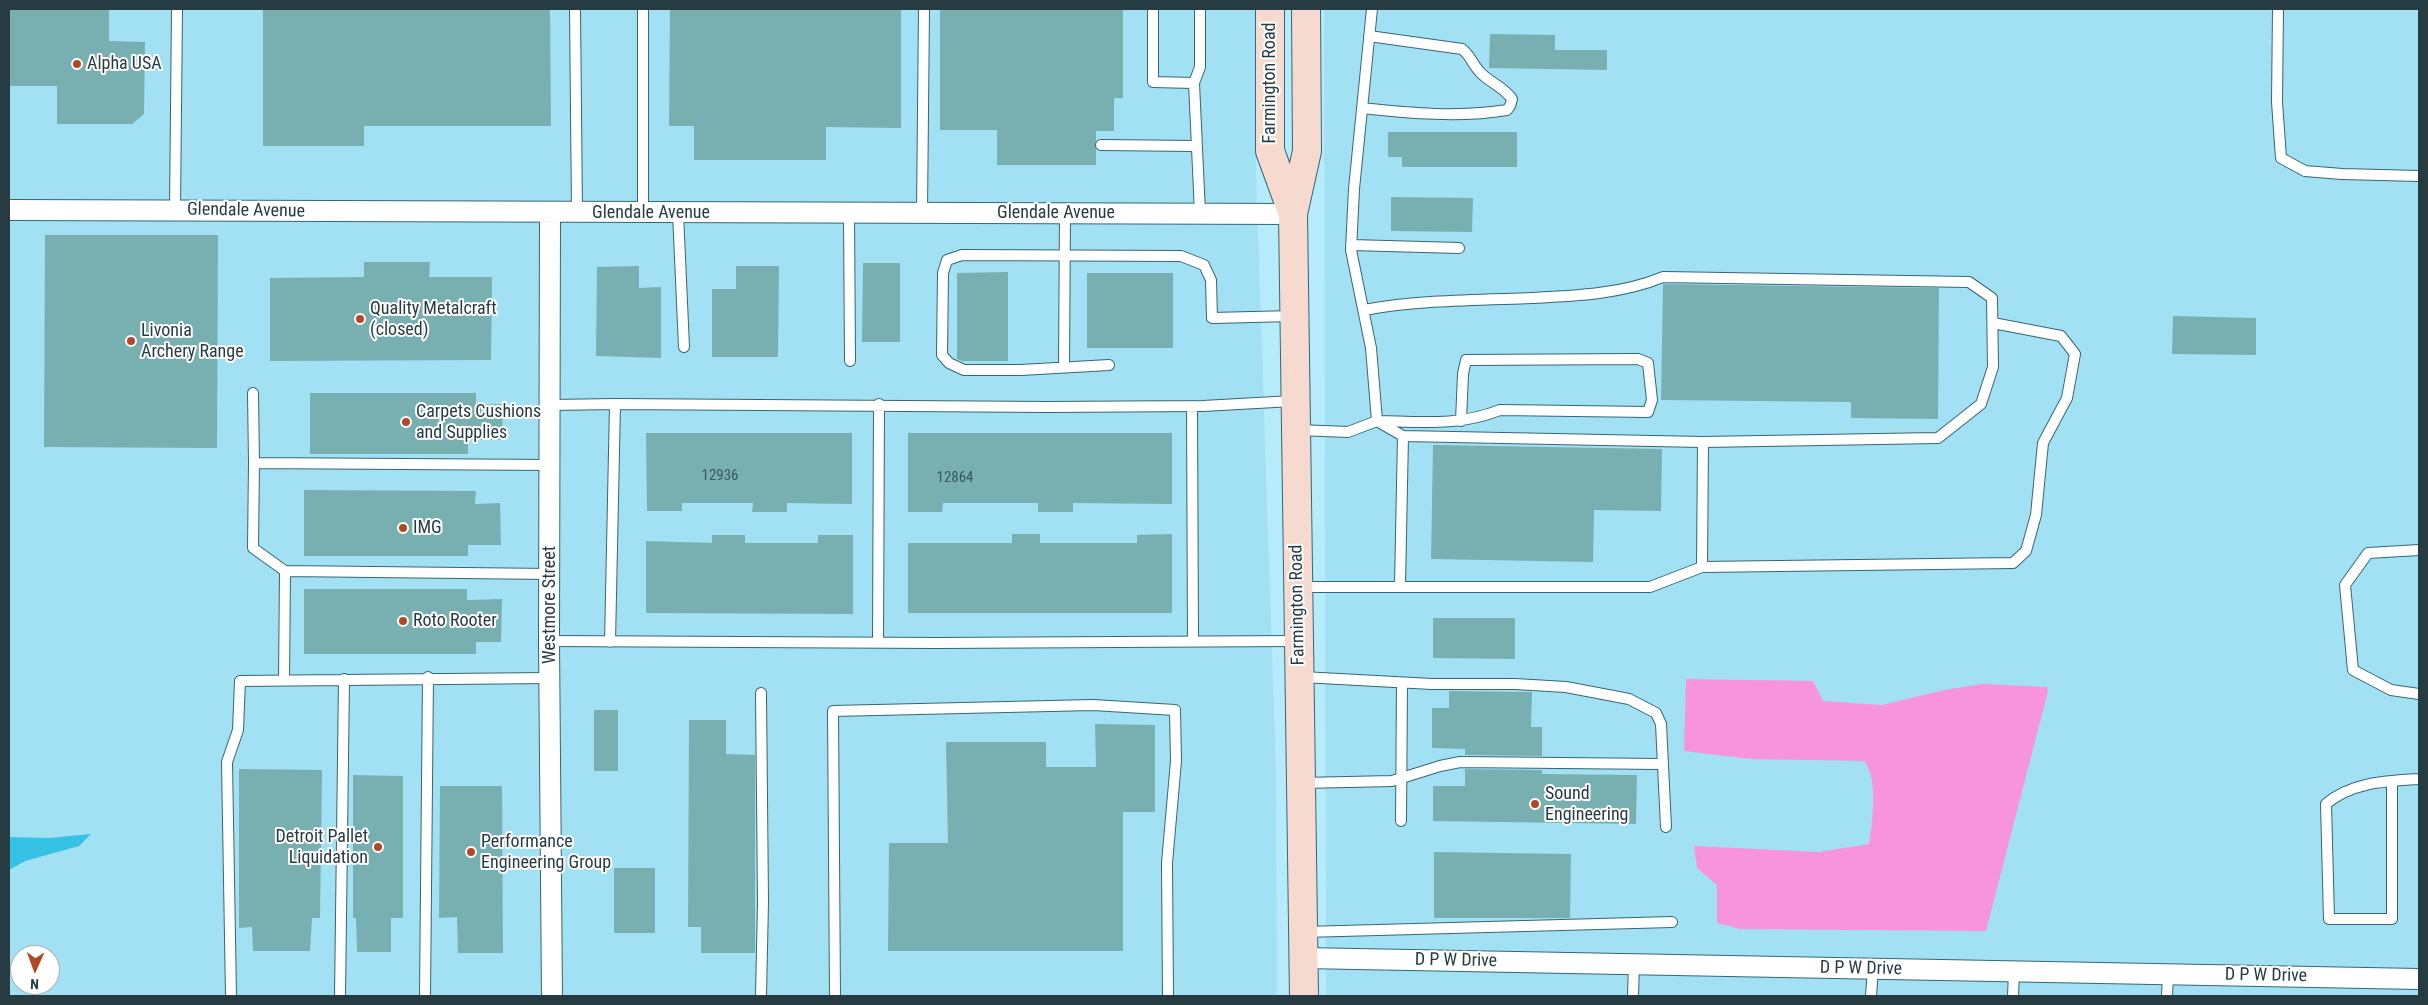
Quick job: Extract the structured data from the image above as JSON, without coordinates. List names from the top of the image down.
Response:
{
  "streets": {
    "main road": ["Farmington Road"],
    "street": ["Glendale Avenue", "Westmore Street", "D P W Drive"]
  },
  "crossings": [
    ["Farmington Road", "Glendale Avenue"],
    ["Farmington Road", "D P W Drive"],
    ["Glendale Avenue", "Westmore Street"]
  ],
  "places": [
    "Alpha USA",
    "Quality Metalcraft (closed)",
    "Livonia Archery Range",
    "Carpets Cushions and Supplies",
    "IMG",
    "Roto Rooter",
    "Sound Engineering",
    "Detroit Pallet Liquidation",
    "Performance Engineering Group"
  ],
  "house_numbers": ["12936", "12864"],
  "north": "bottom"
}
